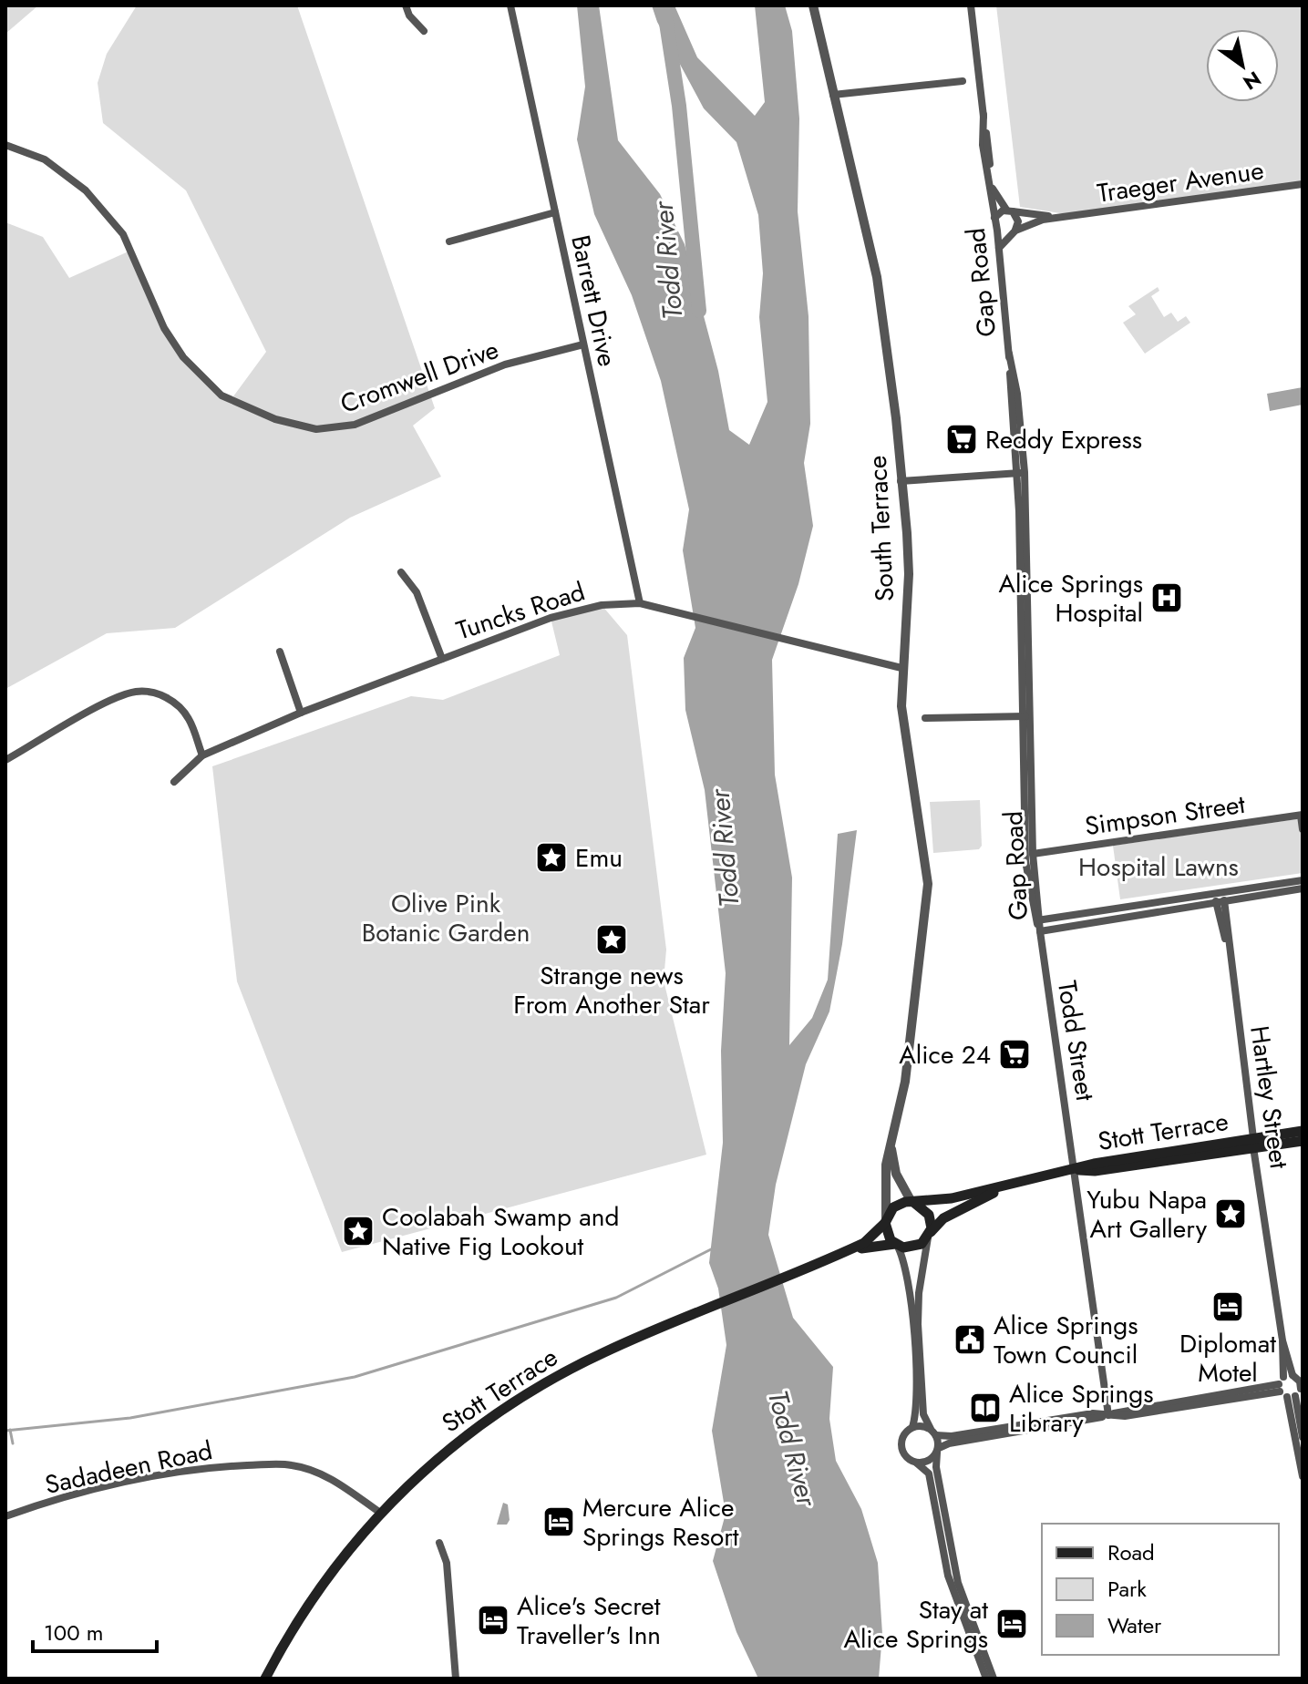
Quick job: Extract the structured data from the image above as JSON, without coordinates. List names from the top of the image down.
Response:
{
  "streets": {
    "main road": ["Stott Terrace"],
    "street": [
      "Traeger Avenue",
      "Gap Road",
      "Barrett Drive",
      "Cromwell Drive",
      "South Terrace",
      "Tuncks Road",
      "Simpson Street",
      "Todd Street",
      "Hartley Street",
      "Sadadeen Road"
    ]
  },
  "crossings": [
    ["Traeger Avenue", "Gap Road"],
    ["Gap Road", "Simpson Street"],
    ["Gap Road", "Todd Street"],
    ["Barrett Drive", "Cromwell Drive"],
    ["Barrett Drive", "Tuncks Road"],
    ["South Terrace", "Tuncks Road"],
    ["South Terrace", "Stott Terrace"],
    ["Todd Street", "Stott Terrace"],
    ["Hartley Street", "Stott Terrace"],
    ["Stott Terrace", "Sadadeen Road"]
  ],
  "water": ["Todd River"],
  "parks": ["Hospital Lawns", "Olive Pink Botanic Garden"],
  "places": {
    "supermarket": ["Reddy Express", "Alice 24"],
    "hospital": ["Alice Springs Hospital"],
    "place": [
      "Emu",
      "Strange news From Another Star",
      "Yubu Napa Art Gallery",
      "Coolabah Swamp and Native Fig Lookout"
    ],
    "hotel": [
      "Diplomat Motel",
      "Mercure Alice Springs Resort",
      "Alice's Secret Traveller's Inn",
      "Stay at Alice Springs"
    ],
    "public building": ["Alice Springs Town Council"],
    "library": ["Alice Springs Library"]
  },
  "legend": ["Road", "Park", "Water"],
  "scale_bar": "100 m",
  "north": "bottom right"
}
